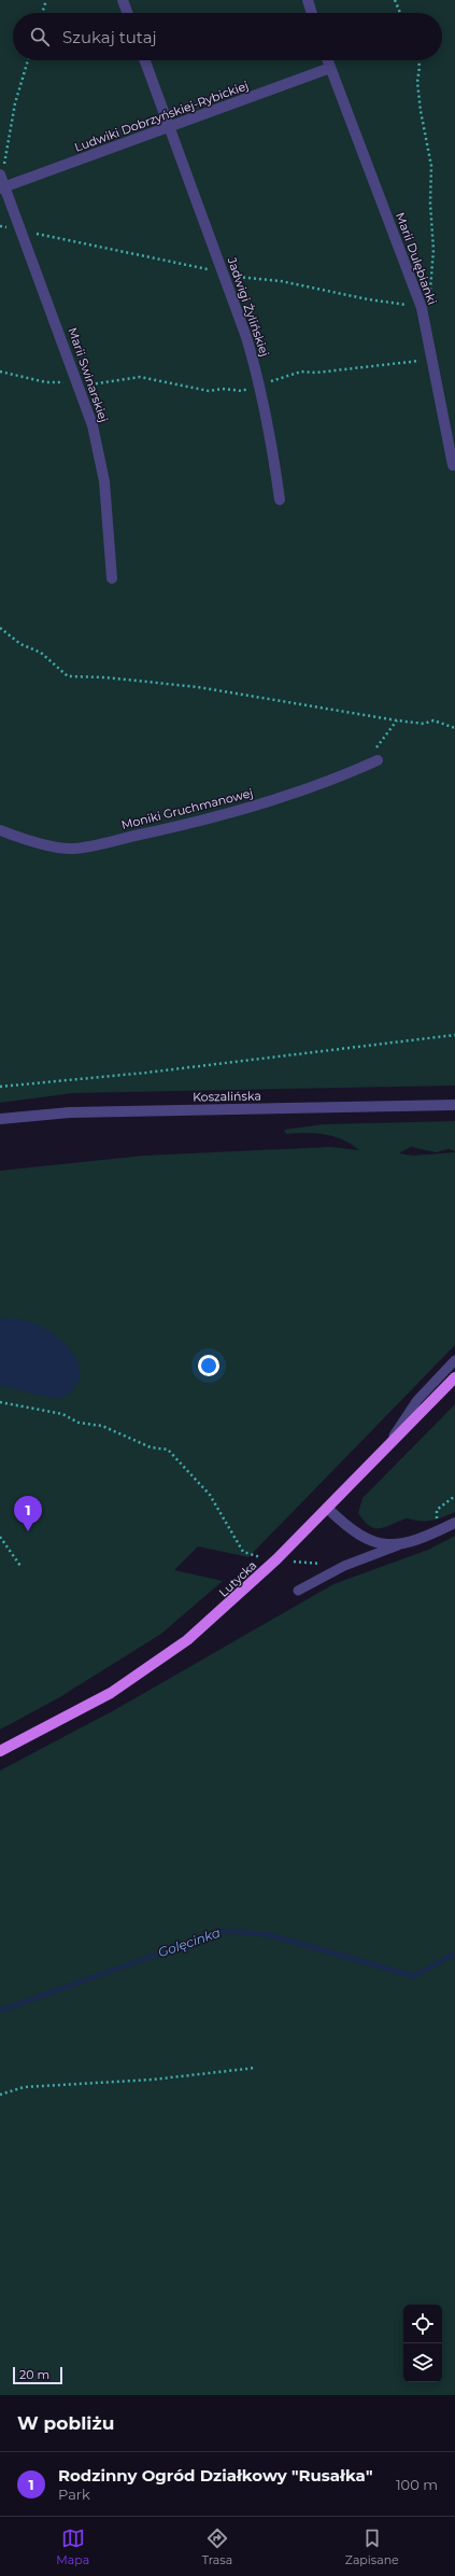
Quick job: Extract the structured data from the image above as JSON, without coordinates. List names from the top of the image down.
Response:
{
  "streets": {
    "main road": ["Lutycka"],
    "street": [
      "Ludwiki Dobrzyńskiej-Rybickiej",
      "Marii Dulębianki",
      "Jadwigi Żylińskiej",
      "Marii Swinarskiej",
      "Moniki Gruchmanowej",
      "Koszalińska"
    ]
  },
  "crossings": [
    ["Ludwiki Dobrzyńskiej-Rybickiej", "Marii Dulębianki"],
    ["Ludwiki Dobrzyńskiej-Rybickiej", "Jadwigi Żylińskiej"],
    ["Ludwiki Dobrzyńskiej-Rybickiej", "Marii Swinarskiej"]
  ],
  "water": ["Golęcinka"],
  "scale_bar": "20 m",
  "page": {
    "search": "Szukaj tutaj",
    "pins": "1",
    "scale": "20 m",
    "heading": "W pobliżu",
    "list": [
      {
        "mark": "1",
        "name": "Rodzinny Ogród Działkowy \"Rusałka\"",
        "note": "Park",
        "value": "100 m"
      }
    ],
    "nav": ["Mapa", "Trasa", "Zapisane"]
  }
}
